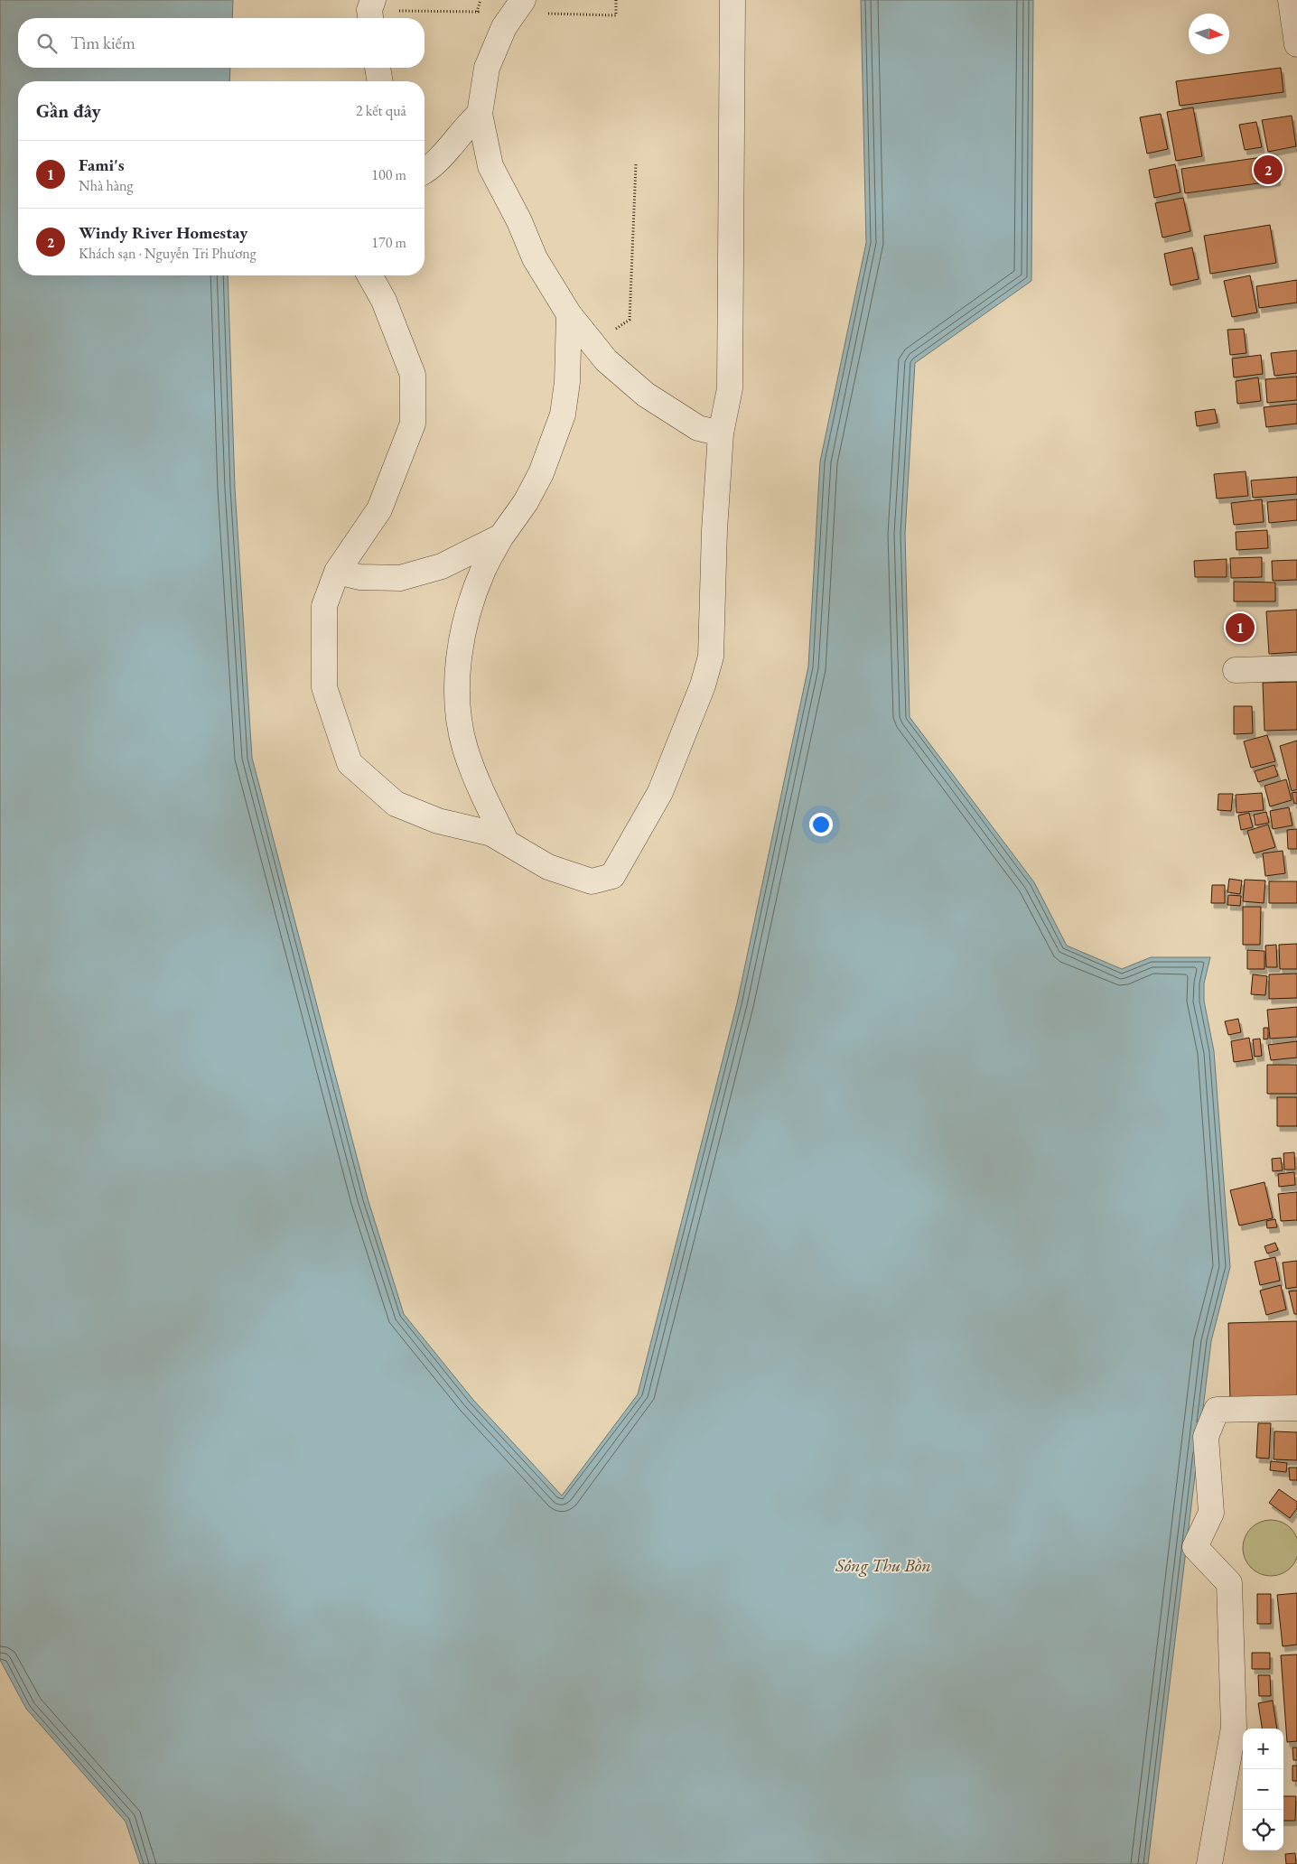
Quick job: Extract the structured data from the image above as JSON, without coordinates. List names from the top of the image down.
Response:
{
  "water": ["Sông Thu Bồn"],
  "north": "right",
  "page": {
    "search": "Tìm kiếm",
    "heading": ["Gần đây", "2 kết quả"],
    "list": [
      {
        "mark": "1",
        "name": "Fami's",
        "note": "Nhà hàng",
        "value": "100 m"
      },
      {
        "mark": "2",
        "name": "Windy River Homestay",
        "note": "Khách sạn · Nguyễn Tri Phương",
        "value": "170 m"
      }
    ],
    "pins": ["2", "1"],
    "map_buttons": ["+", "−"]
  }
}
